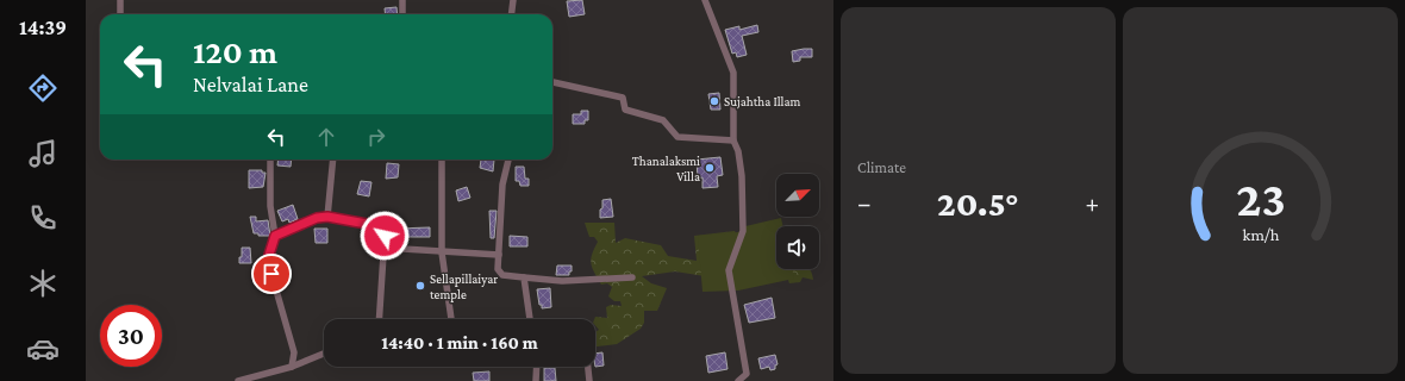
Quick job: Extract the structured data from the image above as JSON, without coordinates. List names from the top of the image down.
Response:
{
  "places": ["Sujahtha Illam", "Thanalaksmi Villa", "Sellapillaiyar temple"],
  "north": "top right",
  "page": {
    "tabs": "14:39",
    "tile": "Climate",
    "turn": ["120 m", "Nelvalai Lane"],
    "heat": ["−", "20.5°", "+"],
    "limit": "30",
    "trip": "14:40 · 1 min · 160 m",
    "gauge": ["23", "km/h"]
  }
}
